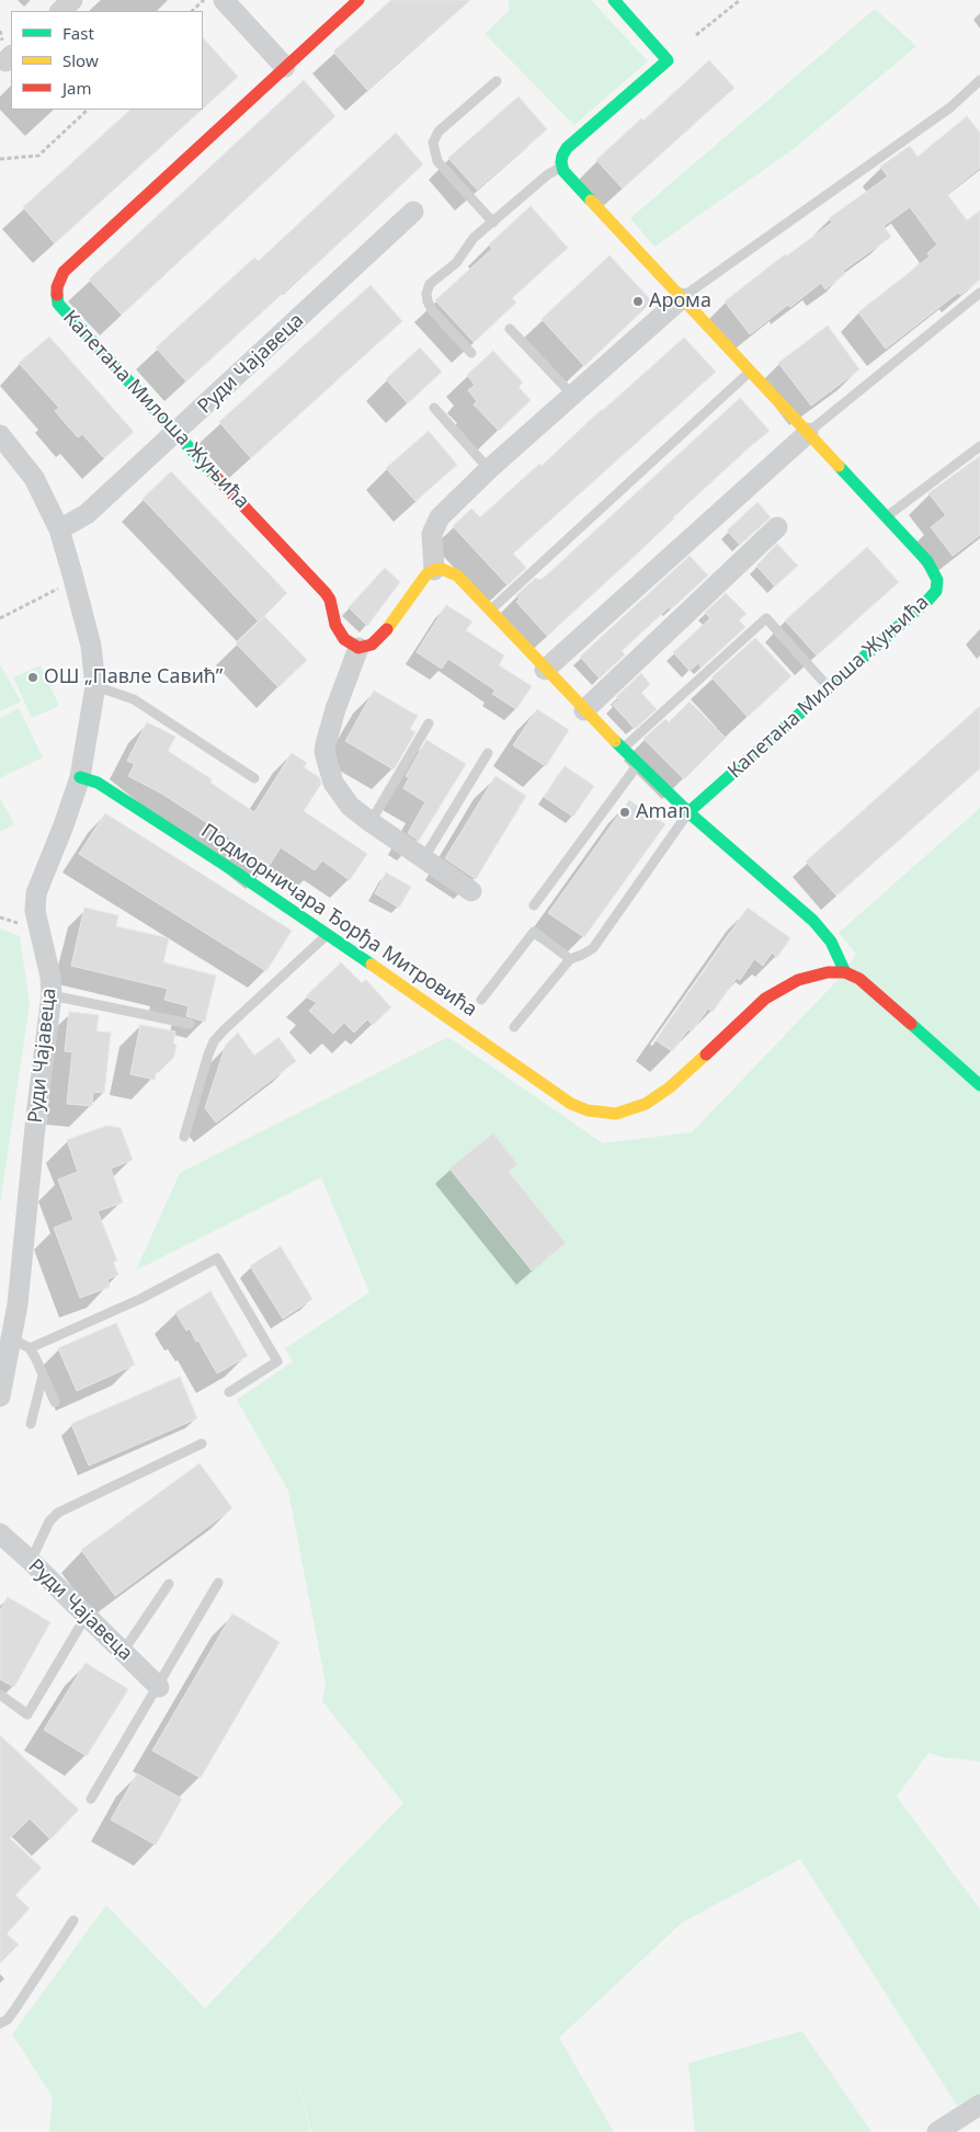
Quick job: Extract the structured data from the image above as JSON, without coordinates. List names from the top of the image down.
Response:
{
  "streets": {
    "street": ["Руди Чајавеца", "Капетана Милоша Жуњића", "Подморничара Ђорђа Митровића"]
  },
  "crossings": [
    ["Руди Чајавеца", "Капетана Милоша Жуњића"],
    ["Руди Чајавеца", "Подморничара Ђорђа Митровића"]
  ],
  "places": ["Арома", "ОШ „Павле Савић”", "Aman"],
  "legend": ["Fast", "Slow", "Jam"]
}
